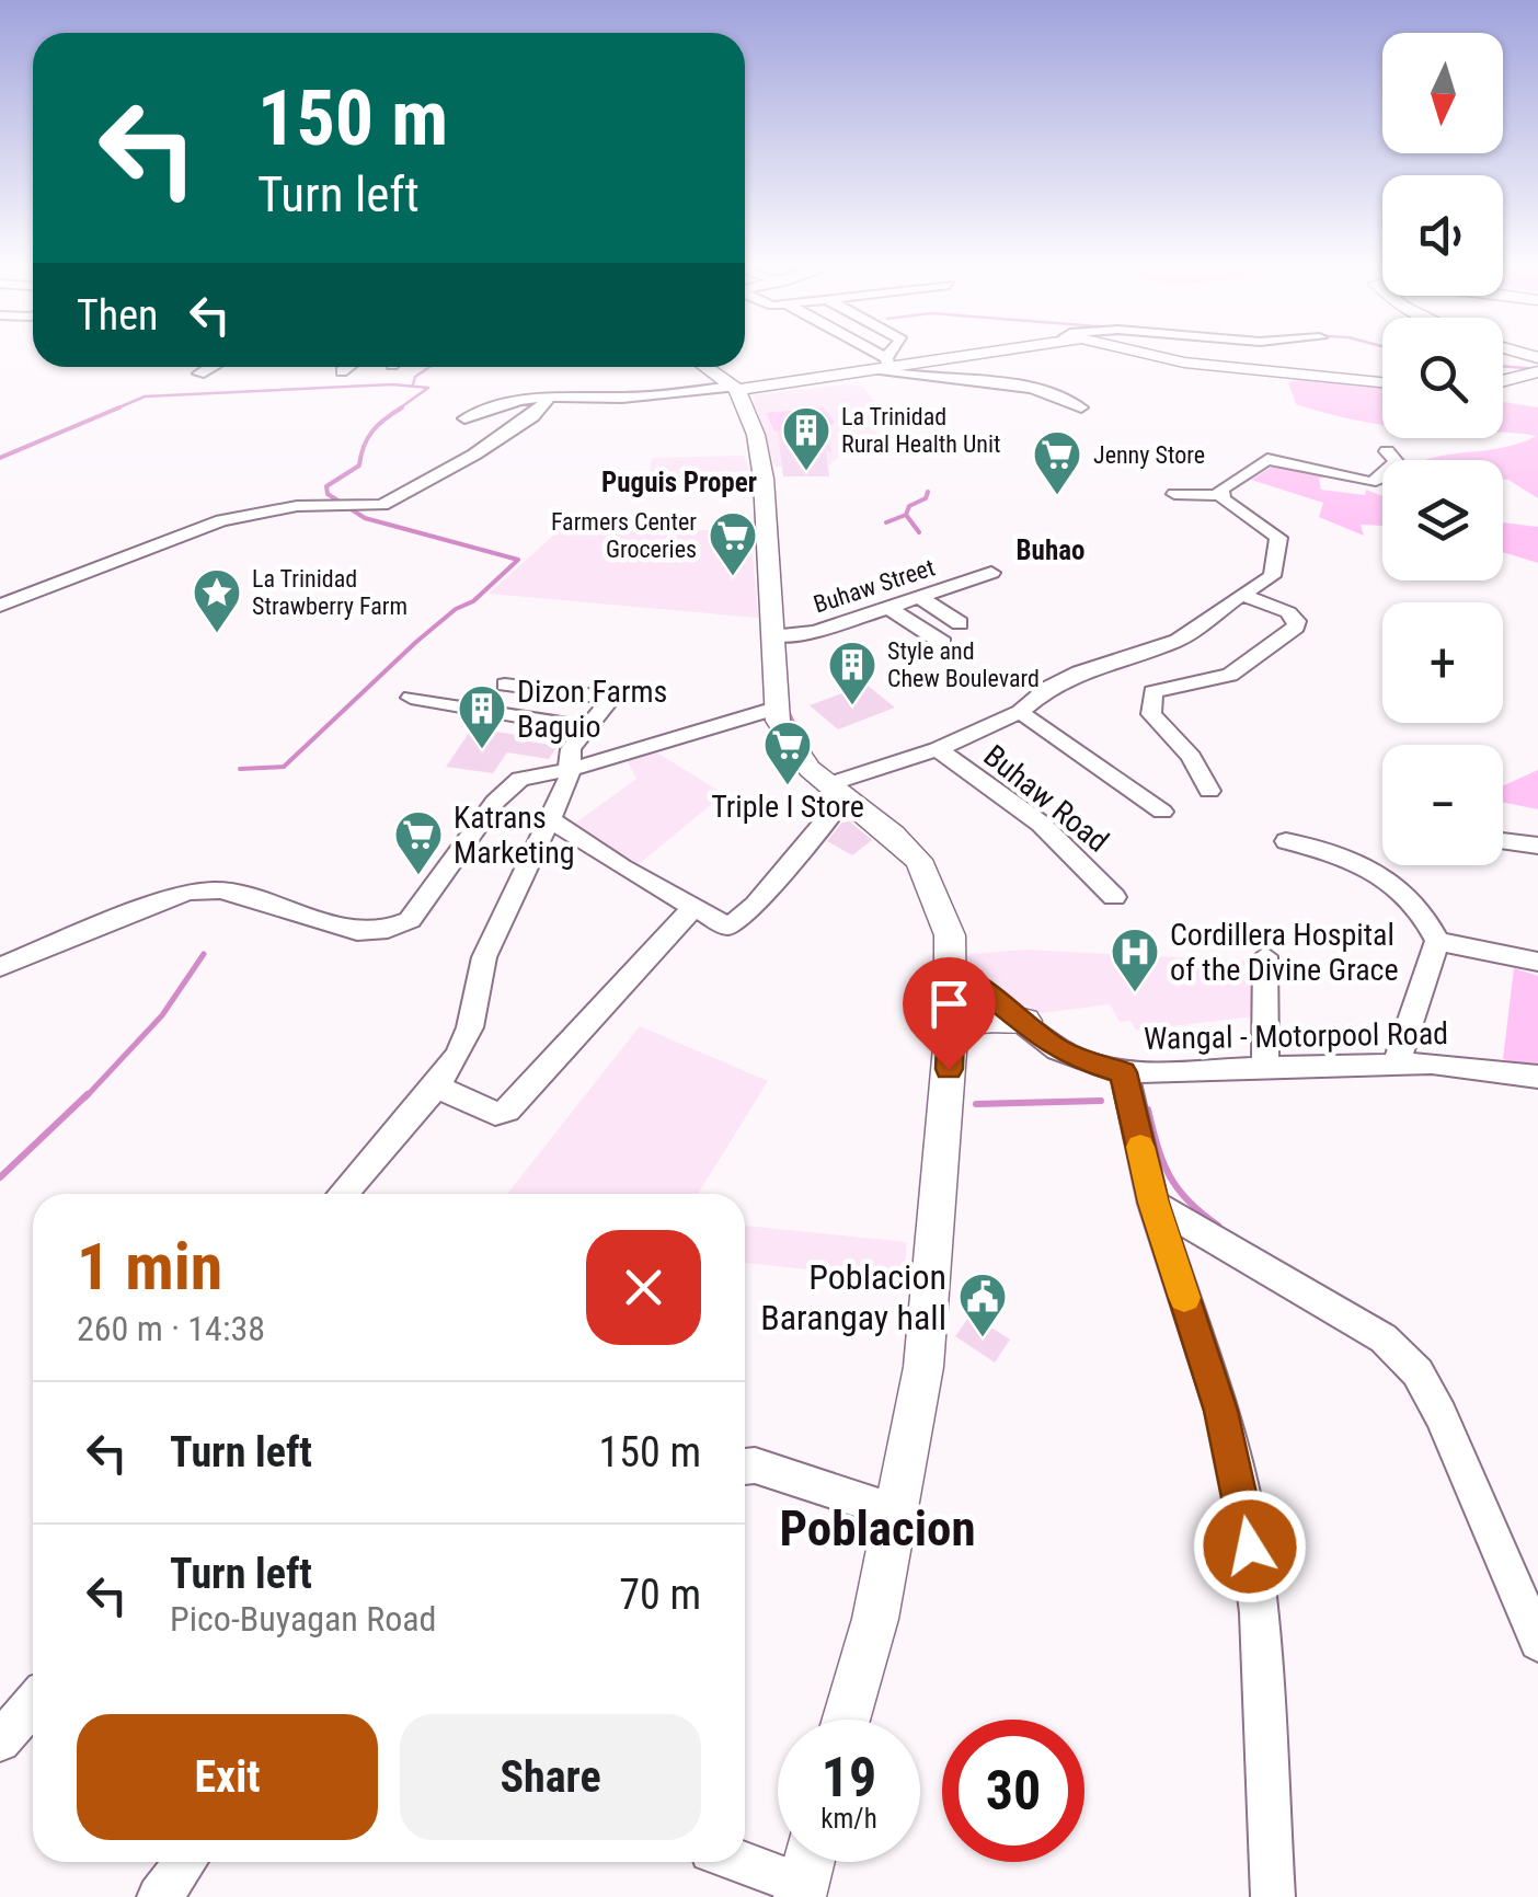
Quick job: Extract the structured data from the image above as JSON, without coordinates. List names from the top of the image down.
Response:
{
  "streets": {
    "street": ["Buhaw Street", "Buhaw Road", "Wangal - Motorpool Road"]
  },
  "districts": ["Puguis Proper", "Buhao", "Poblacion"],
  "places": {
    "building": ["La Trinidad Rural Health Unit", "Style and Chew Boulevard", "Dizon Farms Baguio"],
    "supermarket": [
      "Jenny Store",
      "Farmers Center Groceries",
      "Triple I Store",
      "Katrans Marketing"
    ],
    "place": ["La Trinidad Strawberry Farm"],
    "hospital": ["Cordillera Hospital of the Divine Grace"],
    "public building": ["Poblacion Barangay hall"]
  },
  "north": "bottom",
  "page": {
    "map_buttons": ["+", "−"],
    "turn": ["150 m", "Turn left"],
    "then": "Then",
    "heading": ["1 min", "260 m · 14:38"],
    "list": [
      {
        "name": "Turn left",
        "value": "150 m"
      },
      {
        "name": "Turn left",
        "note": "Pico-Buyagan Road",
        "value": "70 m"
      }
    ],
    "buttons": ["Exit", "Share"],
    "speed": "19 km/h",
    "limit": "30"
  }
}
